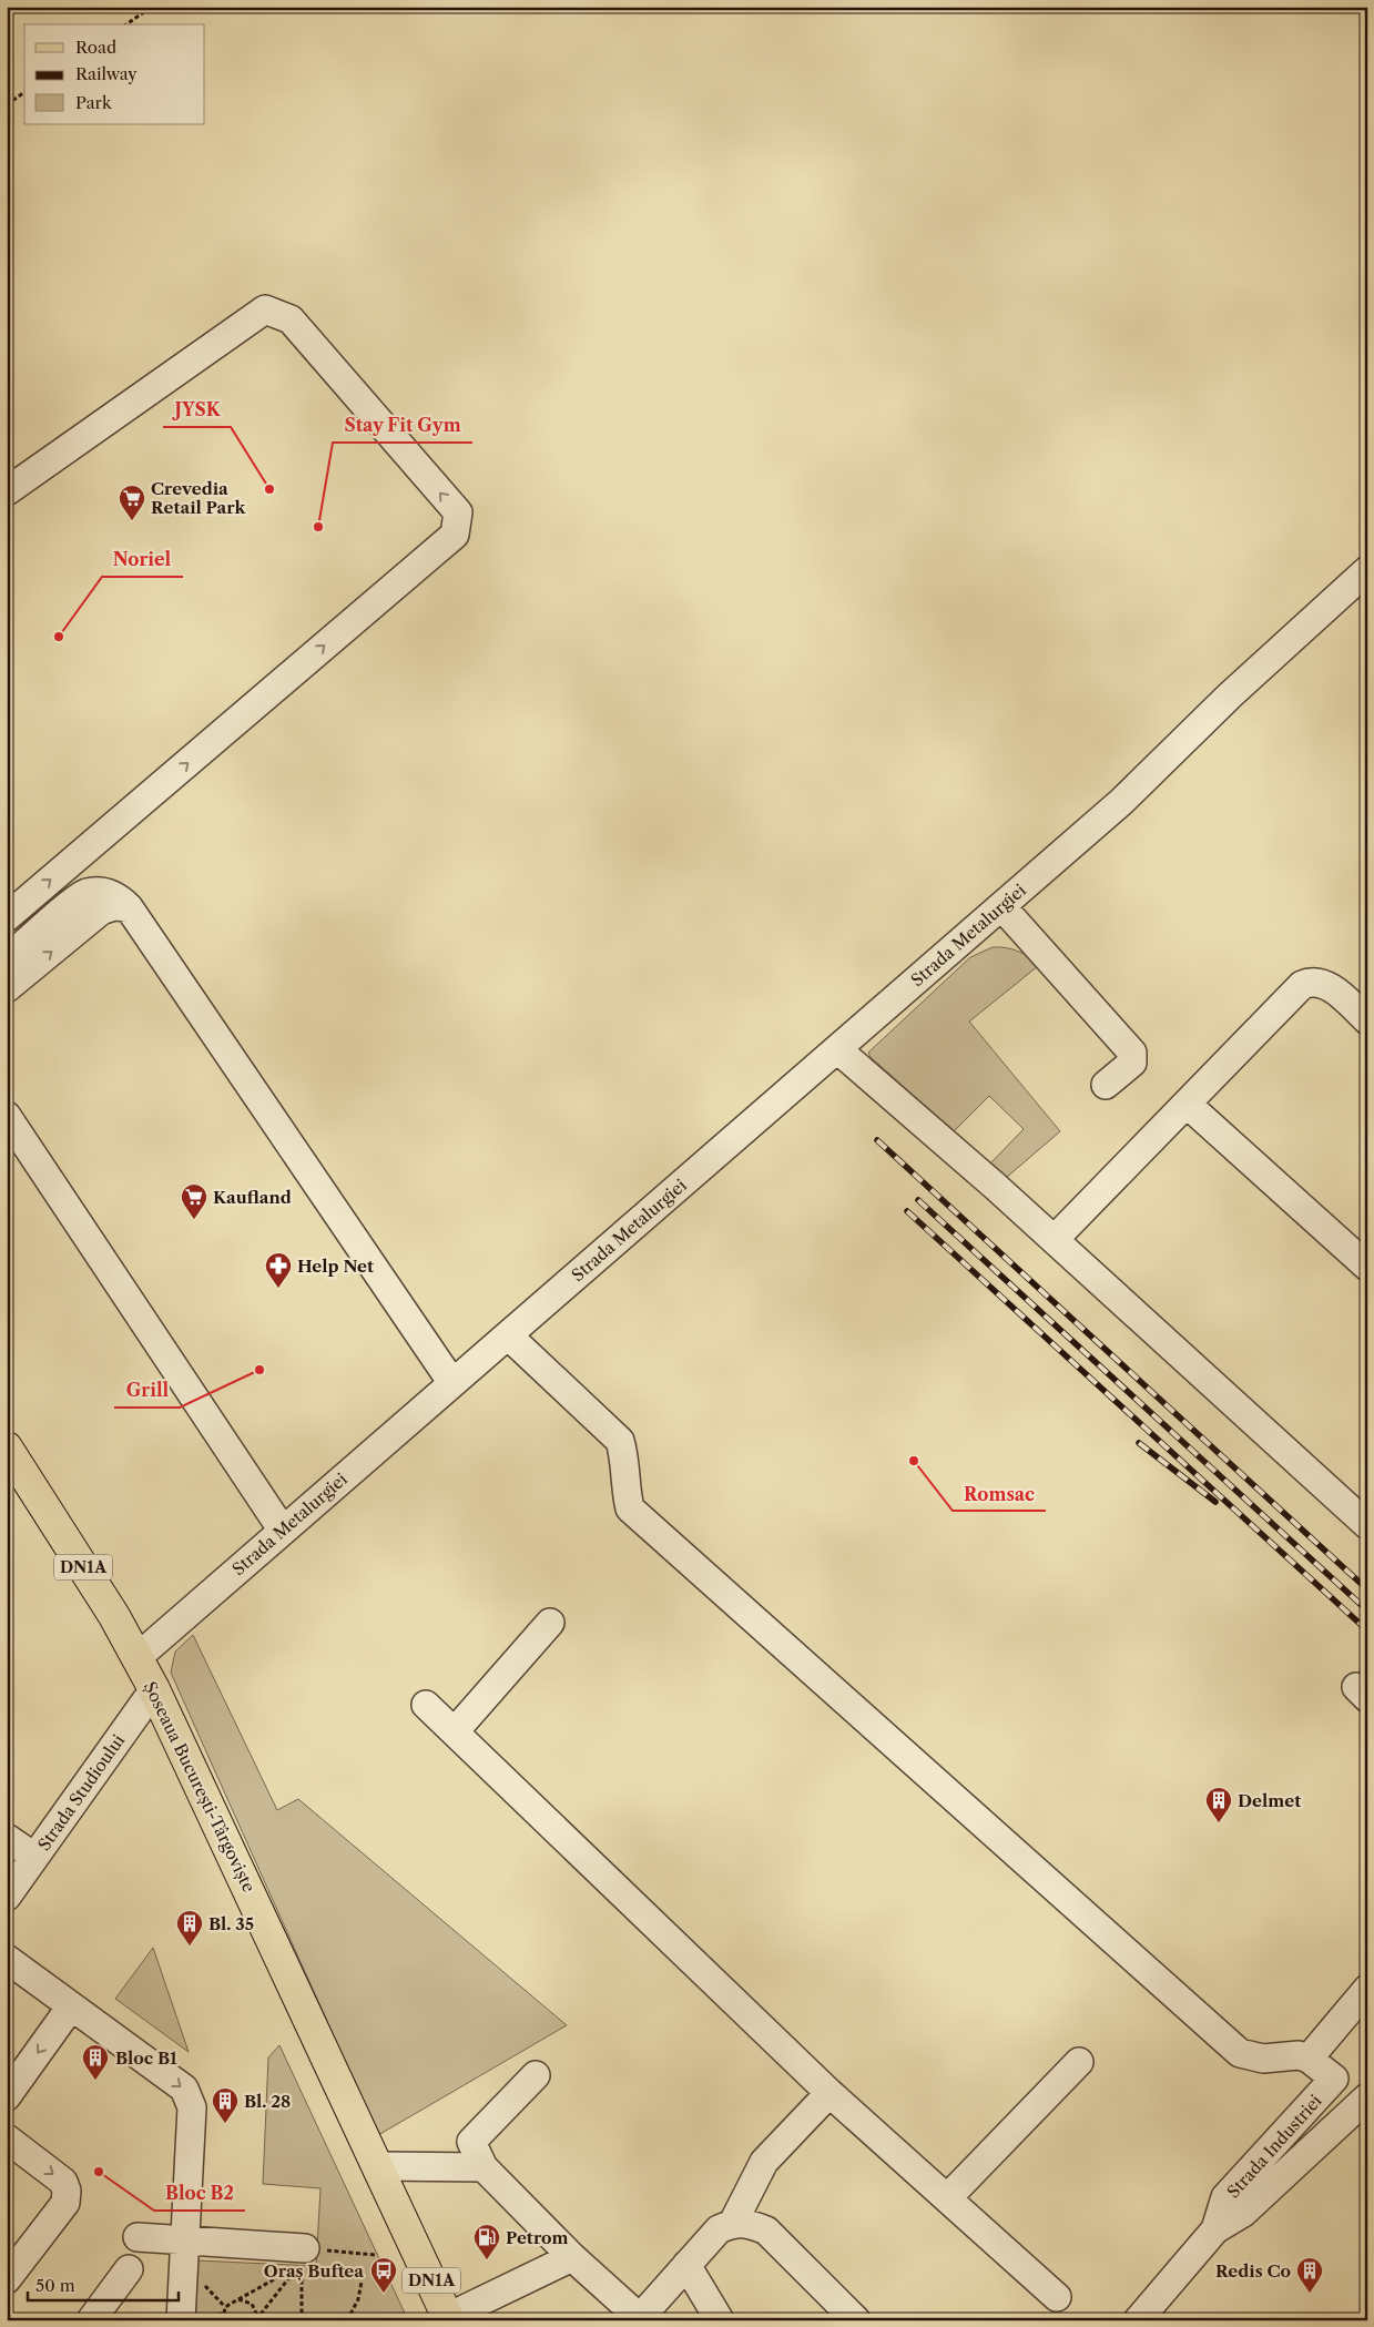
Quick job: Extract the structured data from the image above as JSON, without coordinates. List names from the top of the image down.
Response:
{
  "streets": {
    "main road": ["DN1A", "Șoseaua București-Târgoviște"],
    "street": ["Strada Metalurgiei", "Strada Studioului", "Strada Industriei"]
  },
  "crossings": [
    ["Strada Metalurgiei", "Șoseaua București-Târgoviște"],
    ["Șoseaua București-Târgoviște", "Strada Studioului"]
  ],
  "places": {
    "other": [
      "JYSK",
      "Stay Fit Gym",
      "Noriel",
      "Grill",
      "Romsac",
      "Bloc B2"
    ],
    "supermarket": ["Crevedia Retail Park", "Kaufland"],
    "pharmacy": ["Help Net"],
    "building": [
      "Delmet",
      "Bl. 35",
      "Bloc B1",
      "Bl. 28",
      "Redis Co"
    ],
    "fuel station": ["Petrom"],
    "bus stop": ["Oraș Buftea"]
  },
  "legend": ["Road", "Railway", "Park"],
  "scale_bar": "50 m"
}
